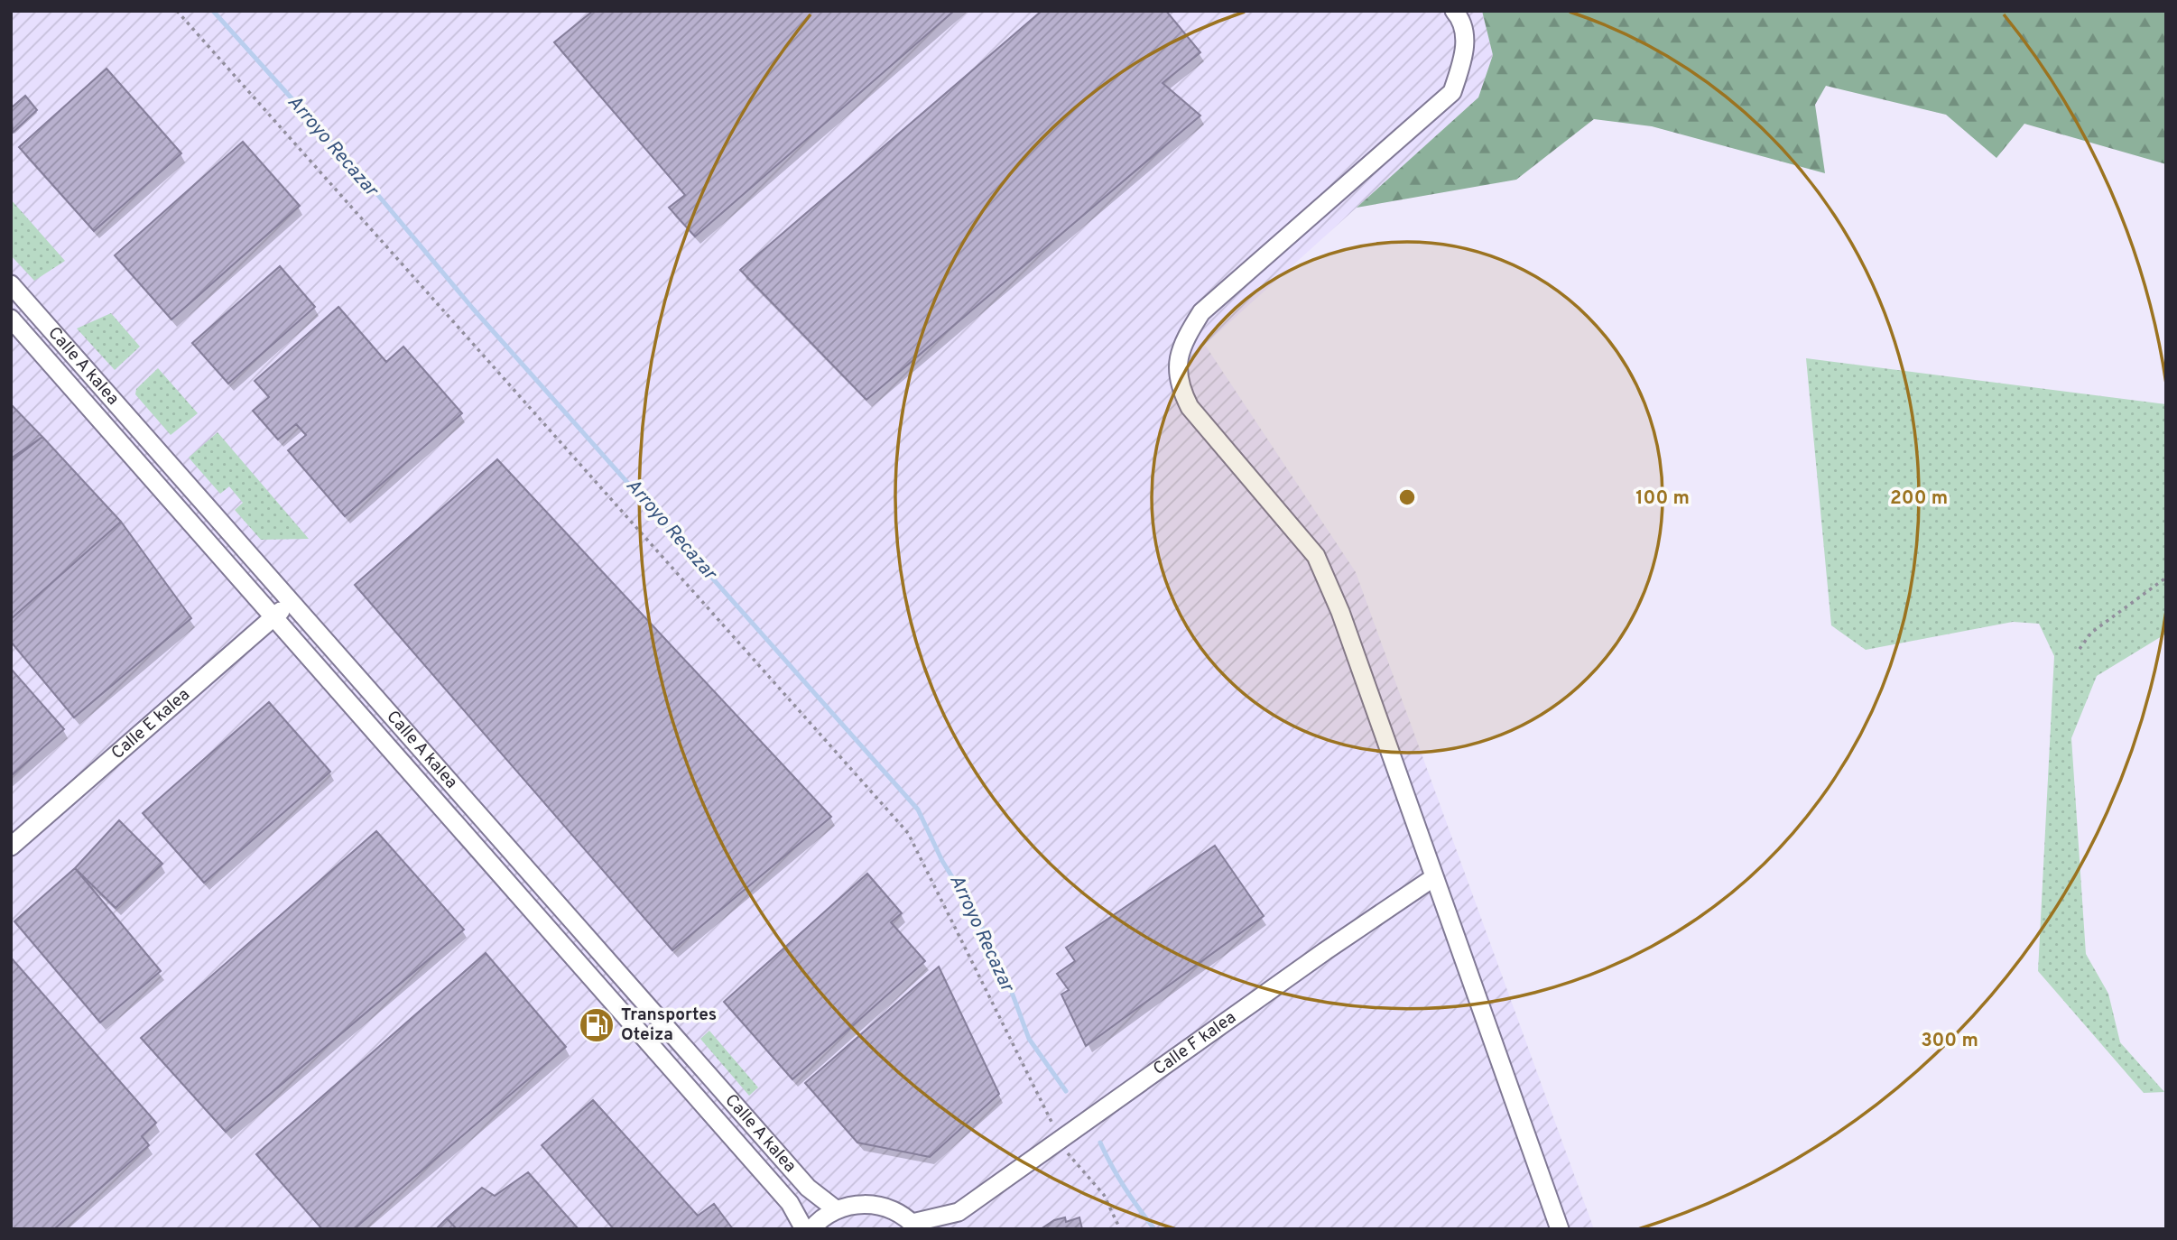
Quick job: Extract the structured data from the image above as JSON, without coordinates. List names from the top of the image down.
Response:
{
  "streets": {
    "street": ["Calle A kalea", "Calle E kalea", "Calle F kalea"]
  },
  "crossings": [
    ["Calle A kalea", "Calle E kalea"]
  ],
  "water": ["Arroyo Recazar"],
  "places": {
    "fuel station": ["Transportes Oteiza"]
  },
  "rings": ["100 m", "200 m", "300 m"]
}
